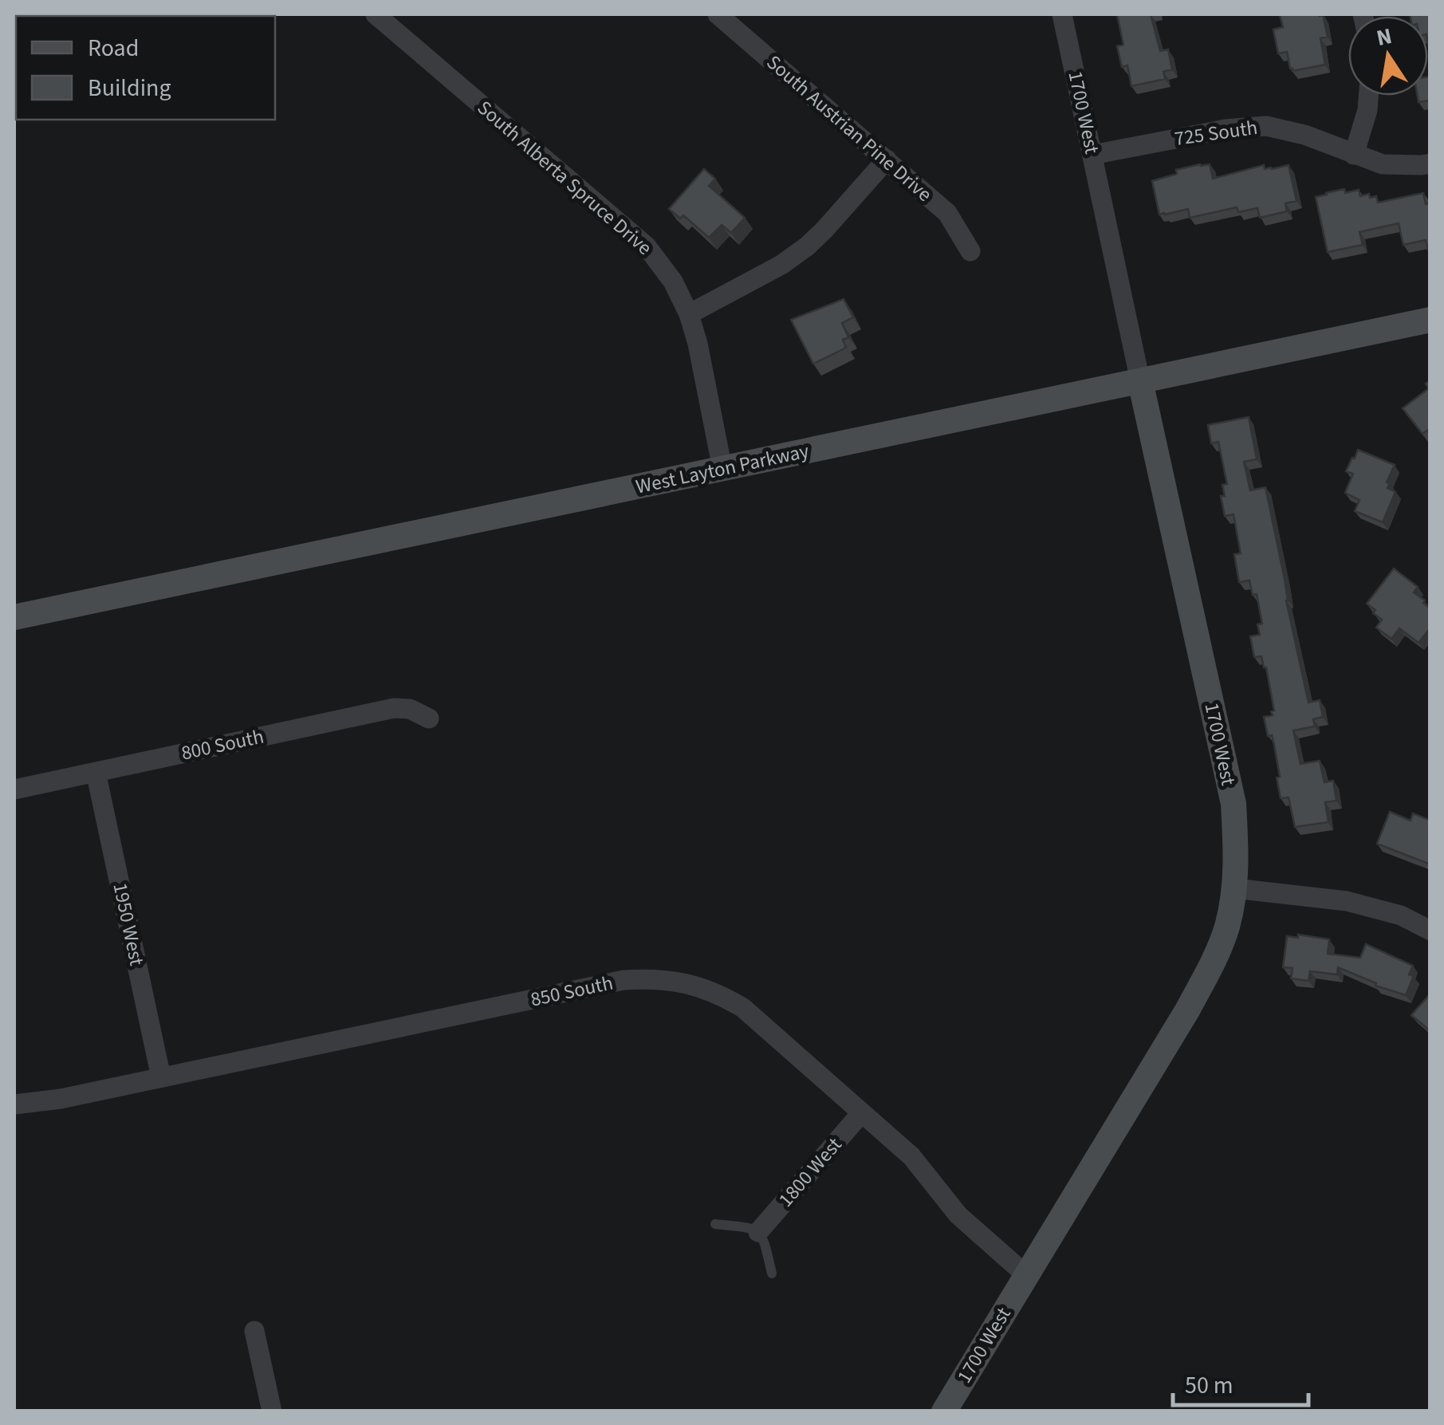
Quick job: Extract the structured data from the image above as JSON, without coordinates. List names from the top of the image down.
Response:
{
  "streets": {
    "main road": ["1700 West", "West Layton Parkway"],
    "street": [
      "South Austrian Pine Drive",
      "725 South",
      "South Alberta Spruce Drive",
      "800 South",
      "1950 West",
      "850 South",
      "1800 West"
    ]
  },
  "crossings": [
    ["1700 West", "725 South"],
    ["1700 West", "West Layton Parkway"],
    ["1700 West", "850 South"],
    ["South Alberta Spruce Drive", "West Layton Parkway"],
    ["800 South", "1950 West"],
    ["1950 West", "850 South"],
    ["850 South", "1800 West"]
  ],
  "legend": ["Road", "Building"],
  "scale_bar": "50 m",
  "north": "top"
}
